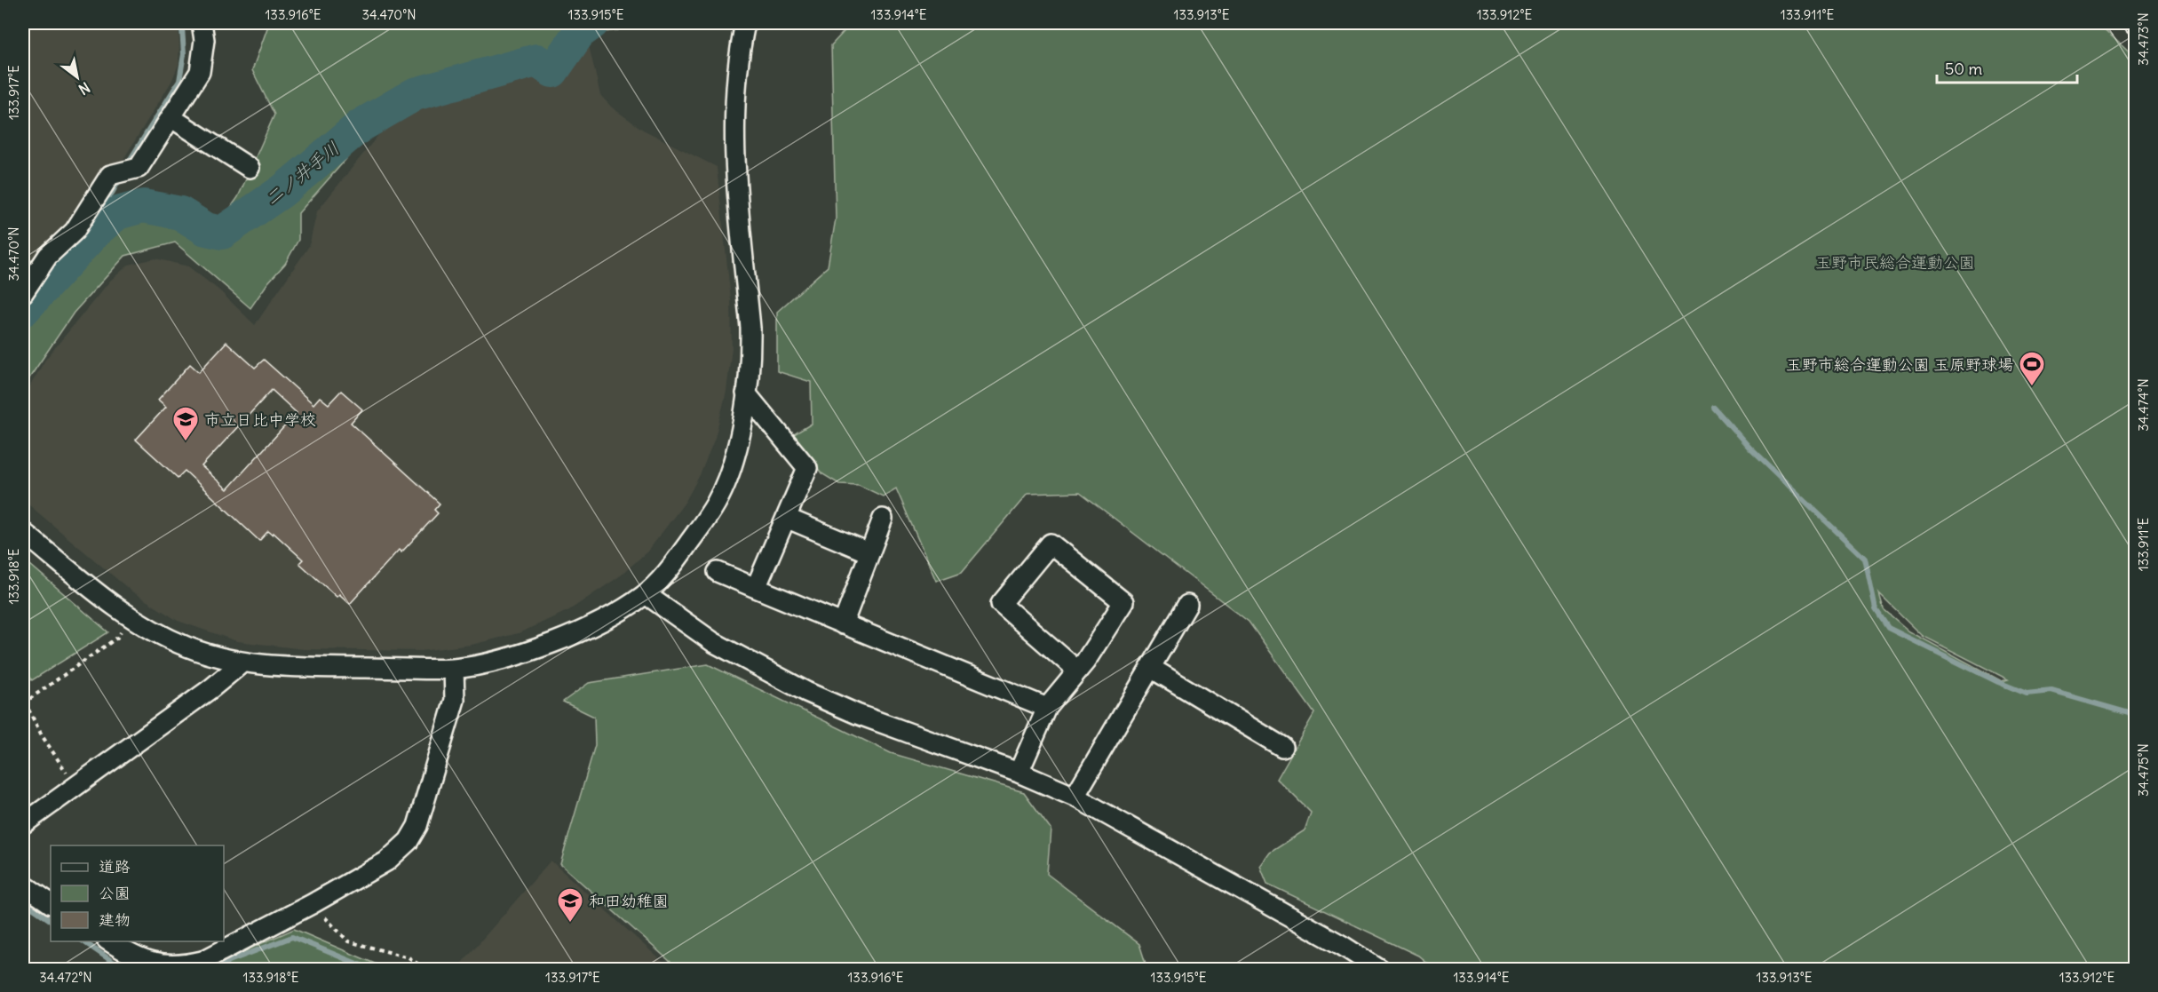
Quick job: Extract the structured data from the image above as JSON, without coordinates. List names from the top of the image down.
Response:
{
  "water": ["二ノ井手川"],
  "parks": ["玉野市民総合運動公園"],
  "places": {
    "sports": ["玉野市総合運動公園 玉原野球場"],
    "school or university": ["市立日比中学校", "和田幼稚園"]
  },
  "legend": ["道路", "公園", "建物"],
  "scale_bar": "50 m",
  "north": "bottom right",
  "coordinates": [
    "133.916°E",
    "34.470°N",
    "133.915°E",
    "133.914°E",
    "133.913°E",
    "133.912°E",
    "133.911°E",
    "34.473°N",
    "133.917°E",
    "34.474°N",
    "133.918°E",
    "34.475°N",
    "34.472°N"
  ]
}
